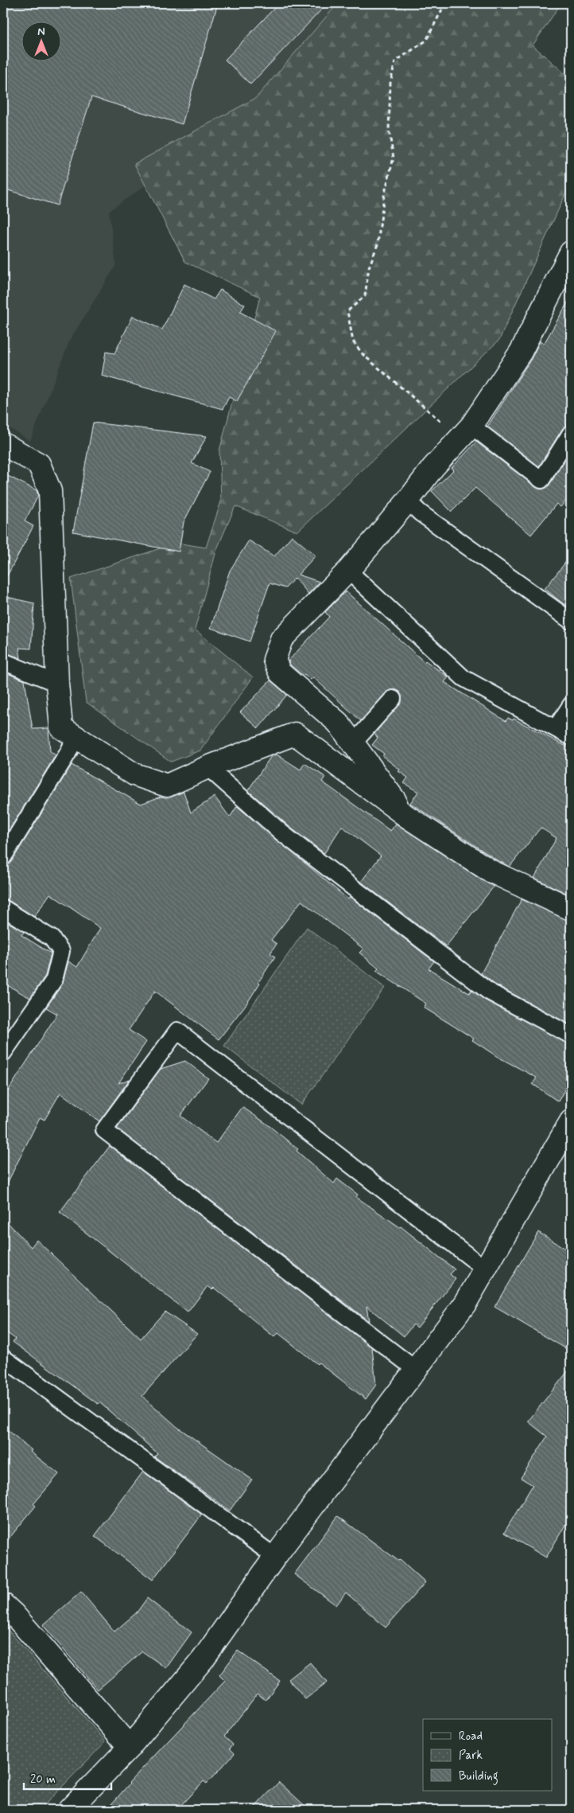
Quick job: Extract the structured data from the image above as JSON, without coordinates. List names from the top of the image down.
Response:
{
  "legend": ["Road", "Park", "Building"],
  "scale_bar": "20 m",
  "north": "top"
}
